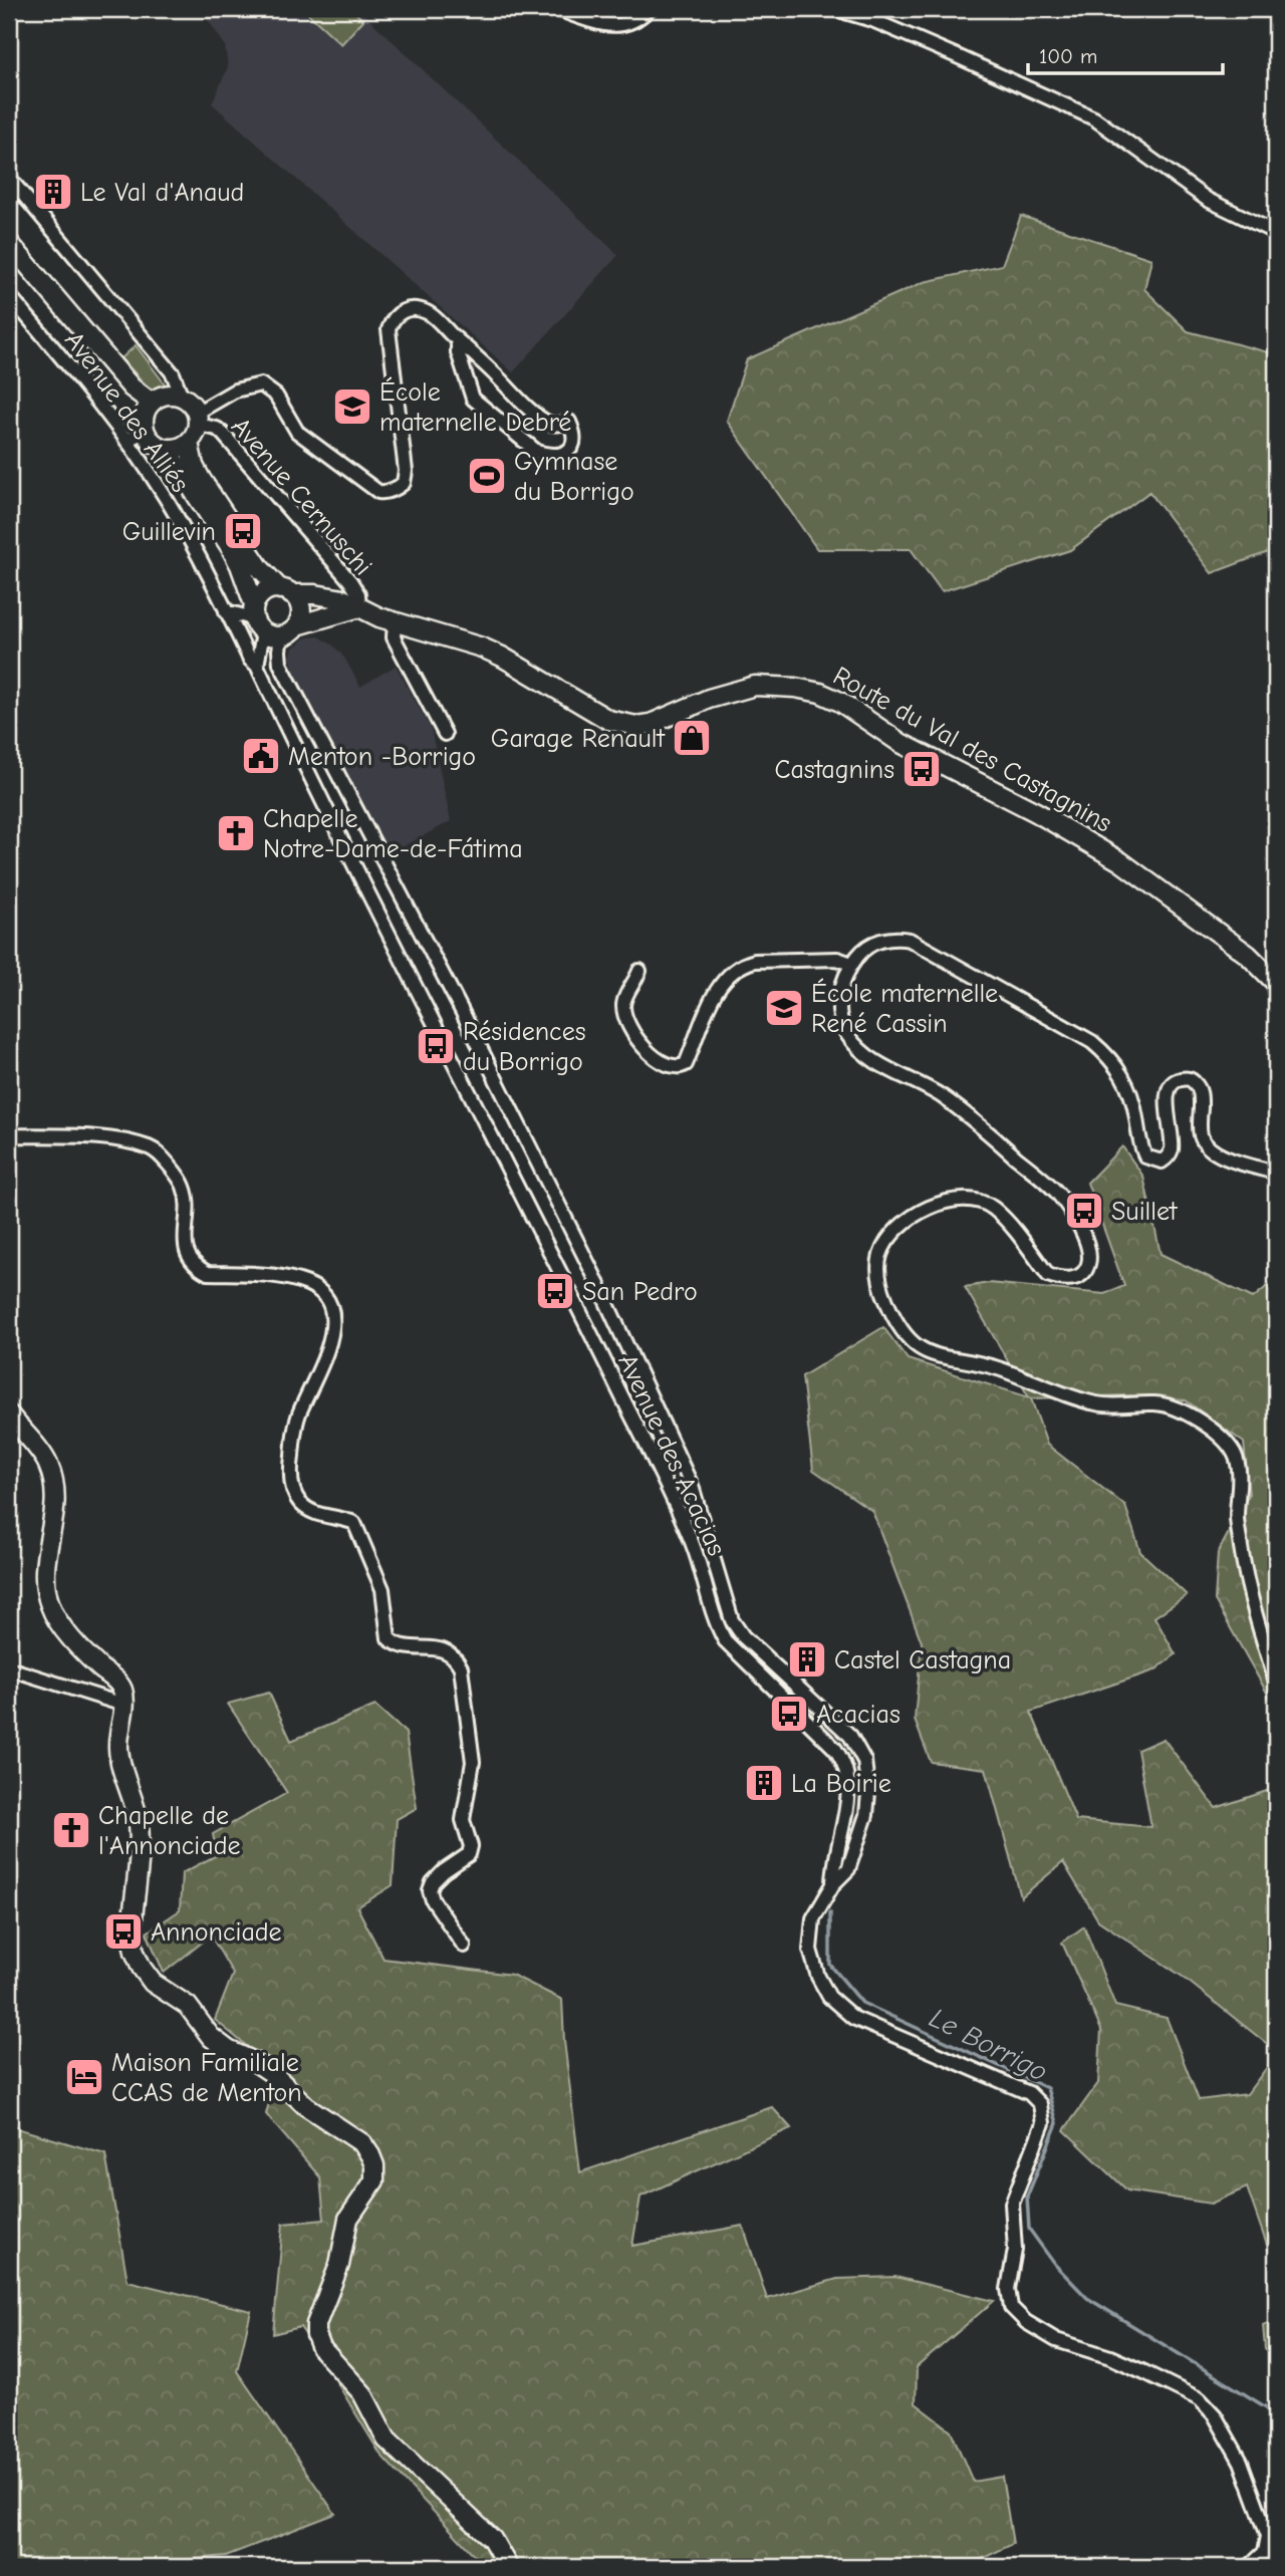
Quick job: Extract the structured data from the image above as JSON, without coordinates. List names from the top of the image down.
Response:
{
  "streets": {
    "street": [
      "Avenue des Alliés",
      "Avenue Cernuschi",
      "Route du Val des Castagnins",
      "Avenue des Acacias"
    ]
  },
  "crossings": [
    ["Avenue des Alliés", "Avenue des Acacias"],
    ["Avenue Cernuschi", "Route du Val des Castagnins"],
    ["Route du Val des Castagnins", "Avenue des Acacias"]
  ],
  "water": ["Le Borrigo"],
  "places": {
    "building": ["Le Val d'Anaud", "Castel Castagna", "La Boirie"],
    "school or university": ["École maternelle Debré", "École maternelle René Cassin"],
    "sports": ["Gymnase du Borrigo"],
    "bus stop": [
      "Guillevin",
      "Castagnins",
      "Résidences du Borrigo",
      "Suillet",
      "San Pedro",
      "Acacias",
      "Annonciade"
    ],
    "shop": ["Garage Renault"],
    "public building": ["Menton -Borrigo"],
    "church": ["Chapelle Notre-Dame-de-Fátima", "Chapelle de l'Annonciade"],
    "hotel": ["Maison Familiale CCAS de Menton"]
  },
  "scale_bar": "100 m"
}
